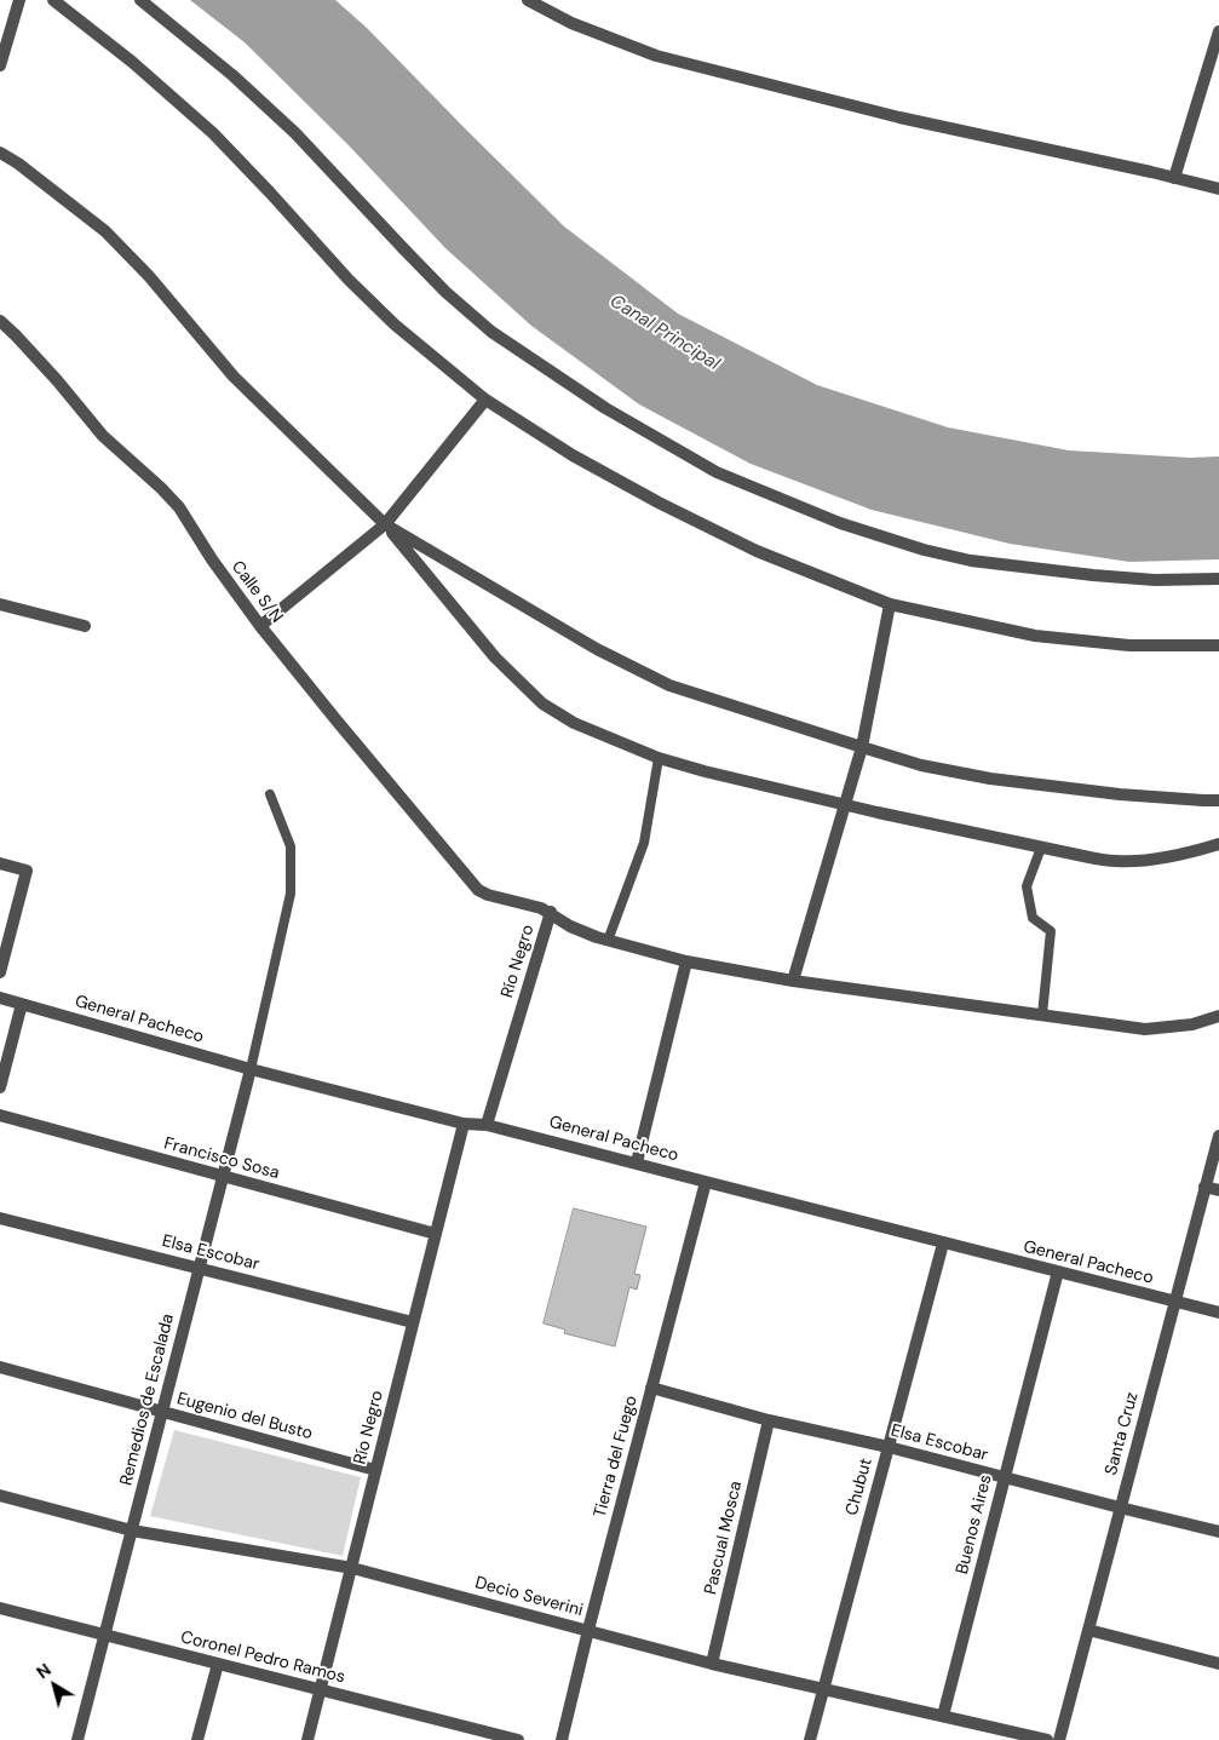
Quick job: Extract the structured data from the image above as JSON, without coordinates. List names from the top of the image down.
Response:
{
  "streets": {
    "street": [
      "Calle S/N",
      "Río Negro",
      "General Pacheco",
      "Francisco Sosa",
      "Elsa Escobar",
      "Remedios de Escalada",
      "Eugenio del Busto",
      "Santa Cruz",
      "Tierra del Fuego",
      "Chubut",
      "Buenos Aires",
      "Pascual Mosca",
      "Decio Severini",
      "Coronel Pedro Ramos"
    ]
  },
  "crossings": [
    ["Calle S/N", "Río Negro"],
    ["Río Negro", "General Pacheco"],
    ["Río Negro", "Francisco Sosa"],
    ["Río Negro", "Elsa Escobar"],
    ["Río Negro", "Eugenio del Busto"],
    ["Río Negro", "Decio Severini"],
    ["Río Negro", "Coronel Pedro Ramos"],
    ["General Pacheco", "Remedios de Escalada"],
    ["General Pacheco", "Santa Cruz"],
    ["General Pacheco", "Tierra del Fuego"],
    ["General Pacheco", "Chubut"],
    ["General Pacheco", "Buenos Aires"],
    ["Francisco Sosa", "Remedios de Escalada"],
    ["Elsa Escobar", "Remedios de Escalada"],
    ["Elsa Escobar", "Santa Cruz"],
    ["Elsa Escobar", "Tierra del Fuego"],
    ["Elsa Escobar", "Chubut"],
    ["Elsa Escobar", "Buenos Aires"],
    ["Elsa Escobar", "Pascual Mosca"],
    ["Remedios de Escalada", "Eugenio del Busto"],
    ["Remedios de Escalada", "Decio Severini"],
    ["Remedios de Escalada", "Coronel Pedro Ramos"],
    ["Tierra del Fuego", "Decio Severini"],
    ["Chubut", "Decio Severini"],
    ["Buenos Aires", "Decio Severini"],
    ["Pascual Mosca", "Decio Severini"]
  ],
  "water": ["Canal Principal"],
  "north": "top left"
}
